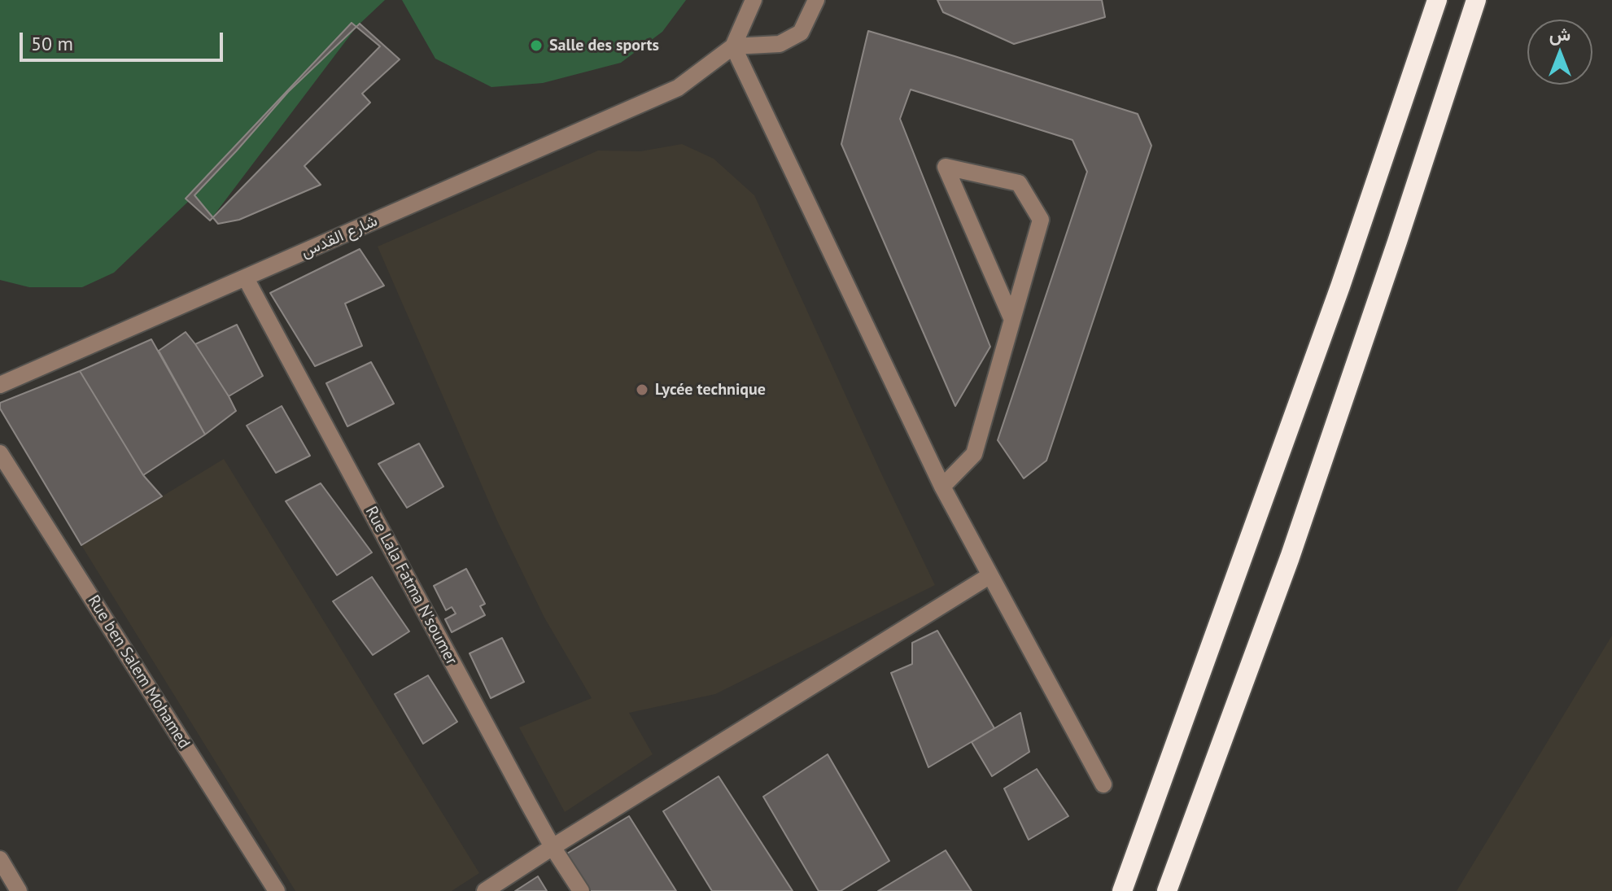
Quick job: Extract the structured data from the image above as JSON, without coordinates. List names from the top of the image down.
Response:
{
  "streets": {
    "street": ["شارع القدس", "Rue Lala Fatma N'soumer", "Rue ben Salem Mohamed"]
  },
  "crossings": [
    ["شارع القدس", "Rue Lala Fatma N'soumer"]
  ],
  "places": ["Salle des sports", "Lycée technique"],
  "scale_bar": "50 m",
  "north": "top"
}
